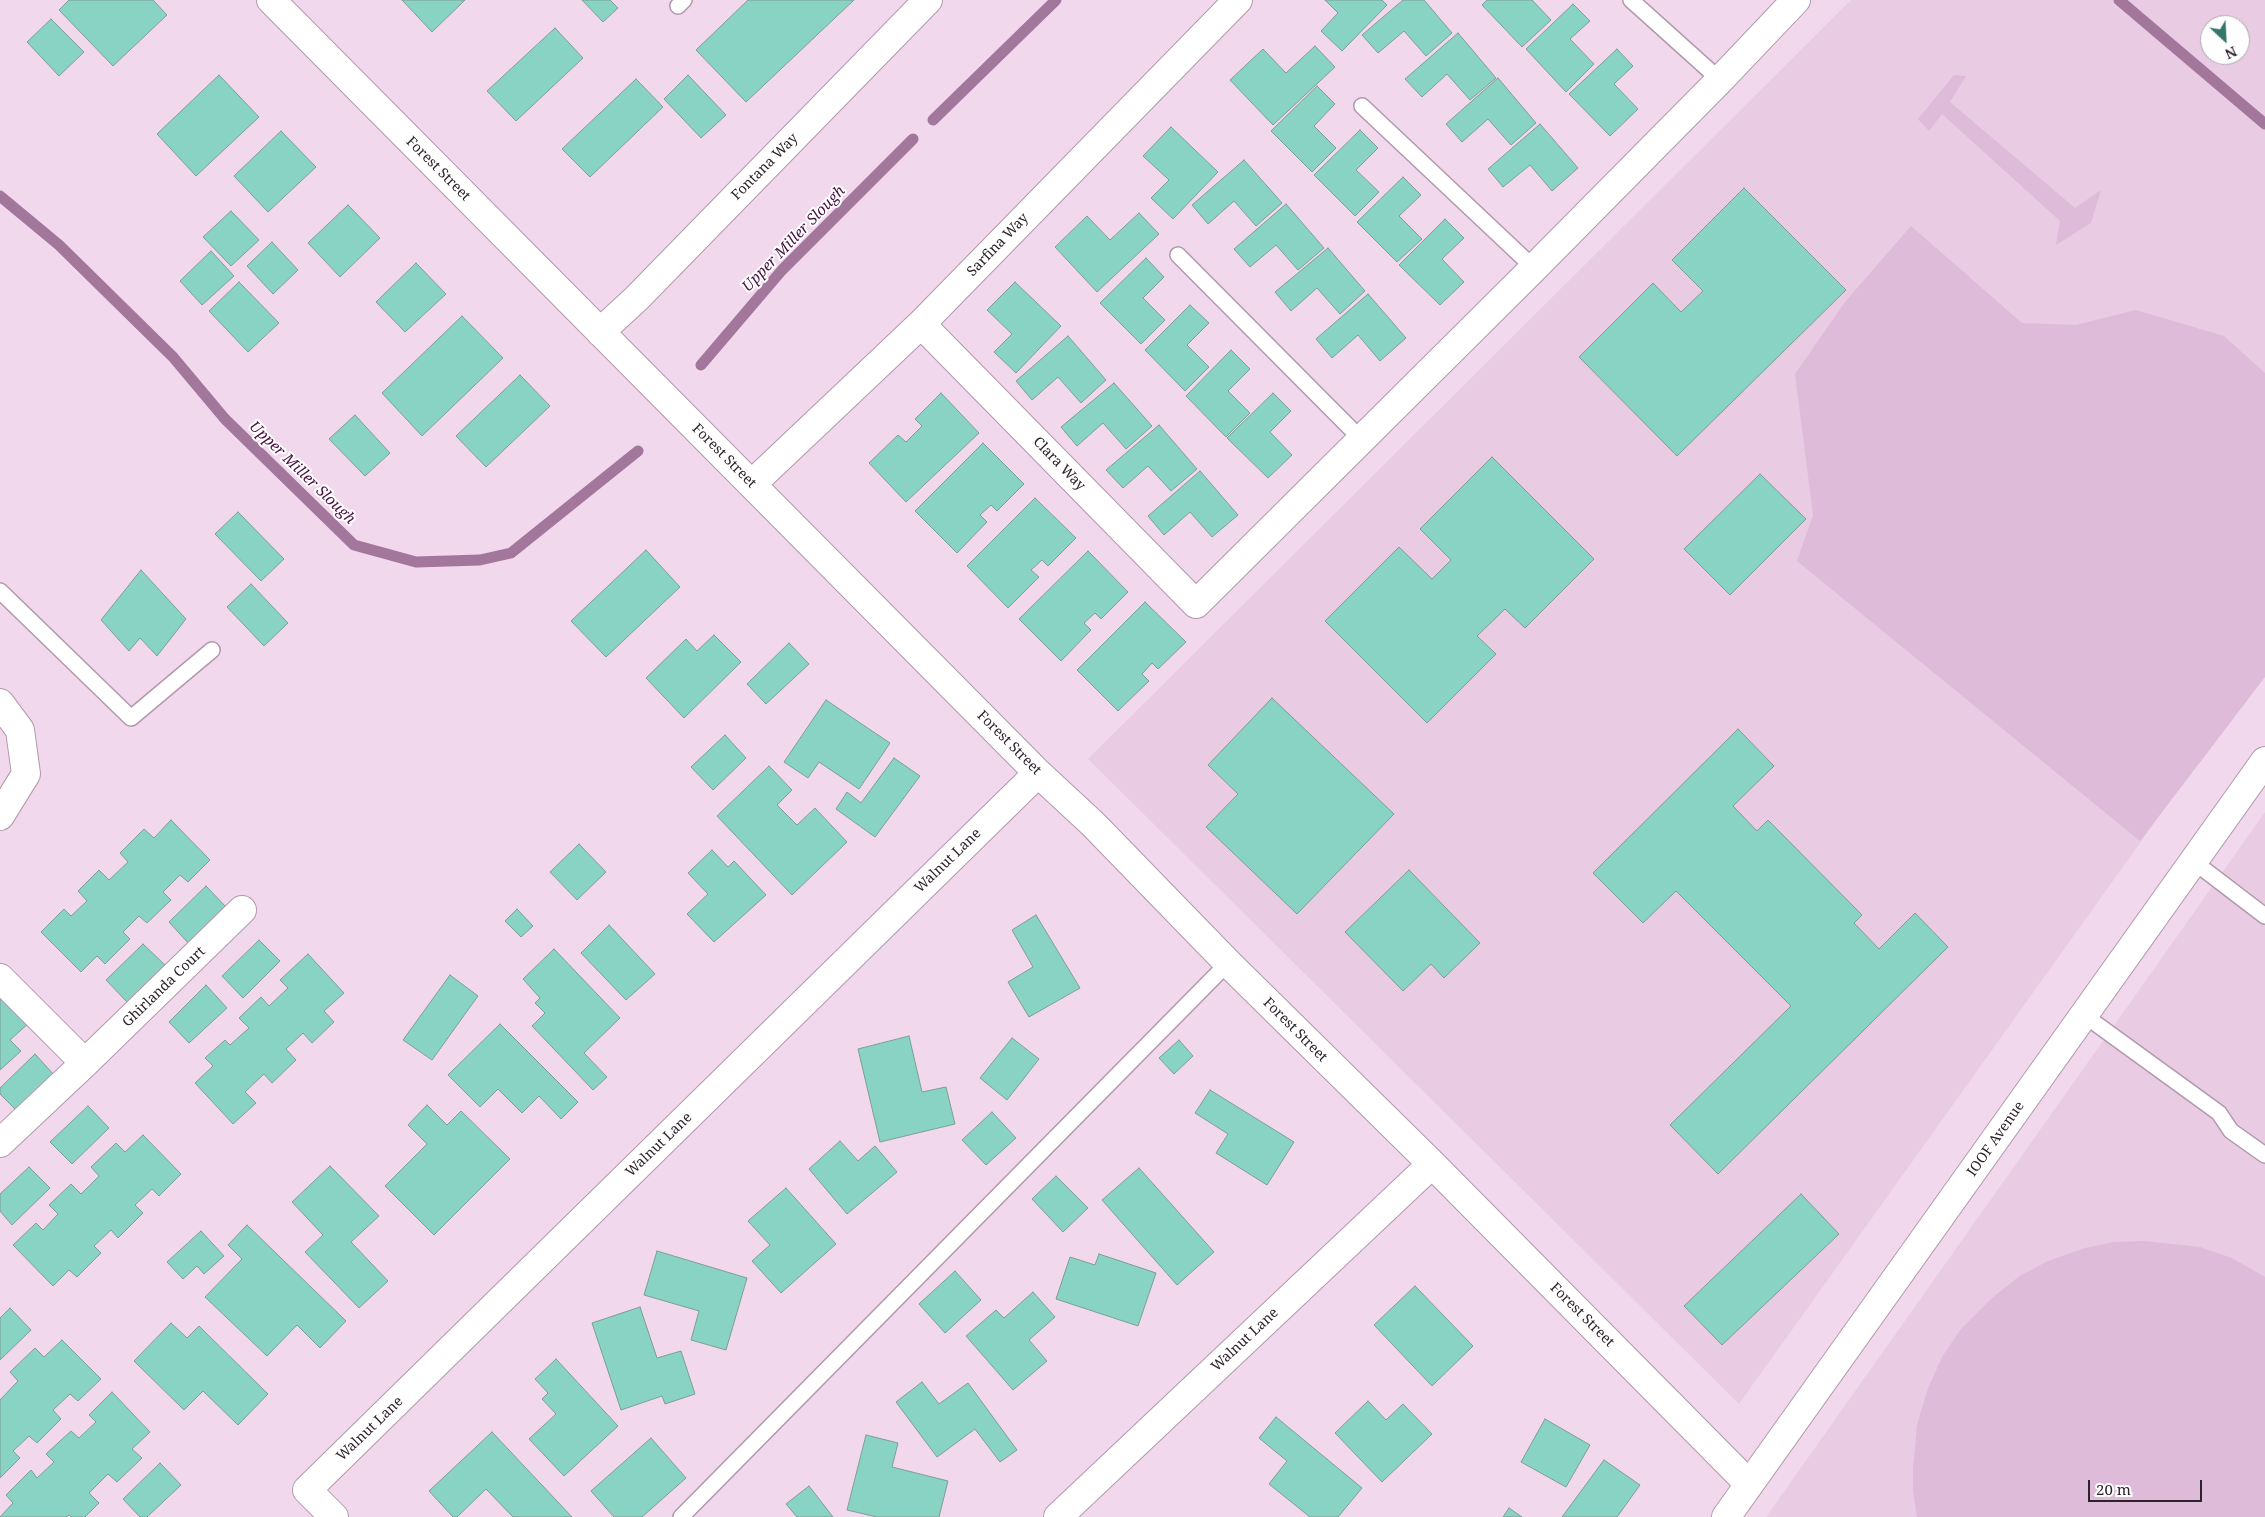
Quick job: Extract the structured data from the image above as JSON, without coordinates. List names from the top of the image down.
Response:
{
  "streets": {
    "street": [
      "Fontana Way",
      "Forest Street",
      "Sarfina Way",
      "Clara Way",
      "Walnut Lane",
      "Ghirlanda Court",
      "IOOF Avenue"
    ]
  },
  "crossings": [
    ["Fontana Way", "Forest Street"],
    ["Forest Street", "Sarfina Way"],
    ["Forest Street", "Walnut Lane"],
    ["Forest Street", "IOOF Avenue"],
    ["Sarfina Way", "Clara Way"]
  ],
  "water": ["Upper Miller Slough"],
  "scale_bar": "20 m",
  "north": "bottom right"
}
